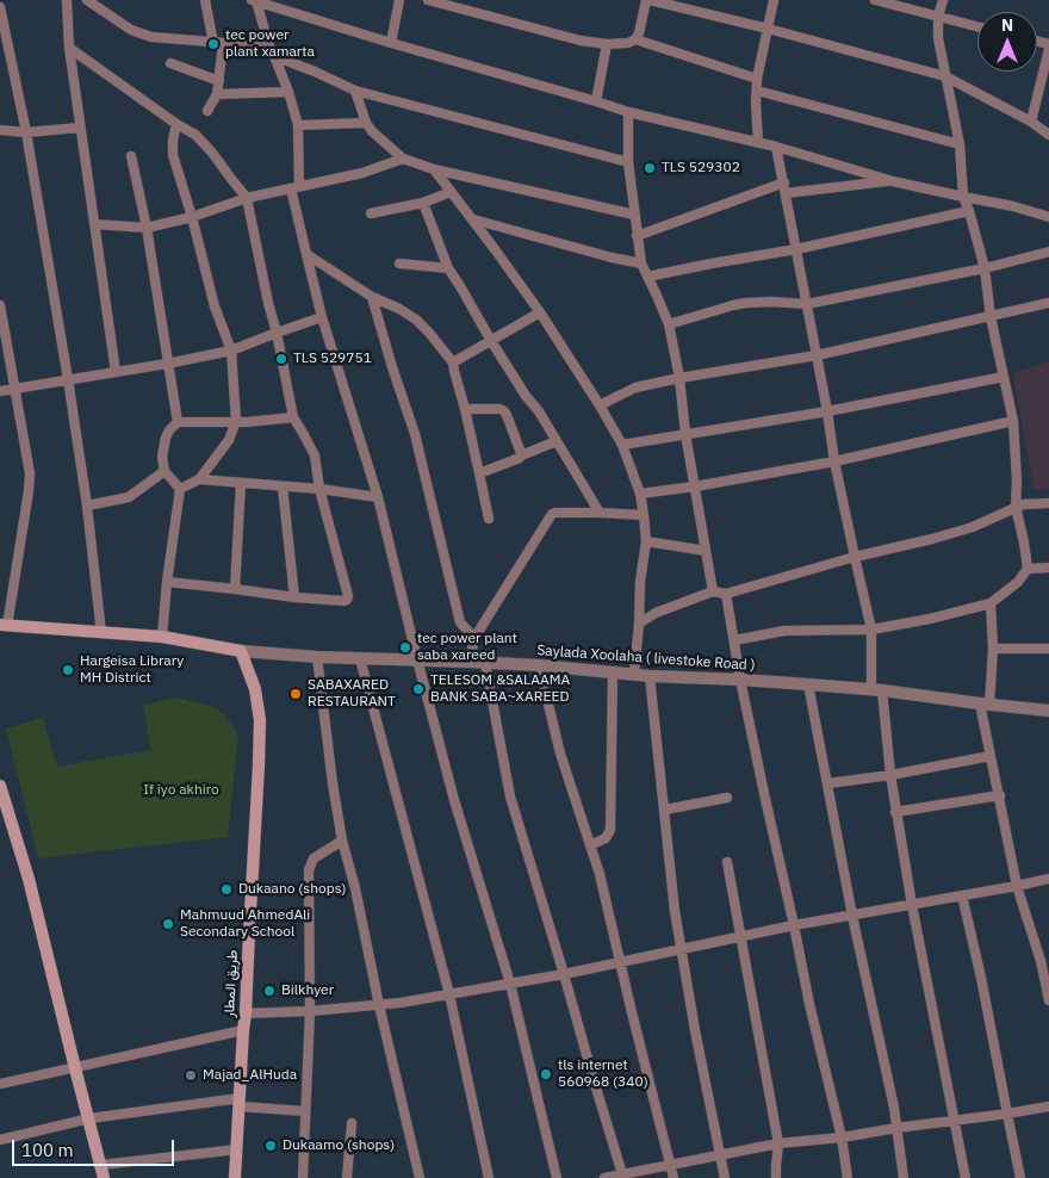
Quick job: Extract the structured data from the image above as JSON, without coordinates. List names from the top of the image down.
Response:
{
  "streets": {
    "main road": ["طريق المطار"],
    "street": ["Saylada Xoolaha ( livestoke Road )"]
  },
  "crossings": [
    ["Saylada Xoolaha ( livestoke Road )", "طريق المطار"]
  ],
  "parks": ["If iyo akhiro"],
  "places": [
    "tec power plant xamarta",
    "TLS 529302",
    "TLS 529751",
    "tec power plant saba xareed",
    "Hargeisa Library MH District",
    "TELESOM &SALAAMA BANK SABA~XAREED",
    "SABAXARED RESTAURANT",
    "Dukaano (shops)",
    "Mahmuud AhmedAli Secondary School",
    "Bilkhyer",
    "tls internet 560968 (340)",
    "Majad_AlHuda",
    "Dukaamo (shops)"
  ],
  "scale_bar": "100 m",
  "north": "top"
}
